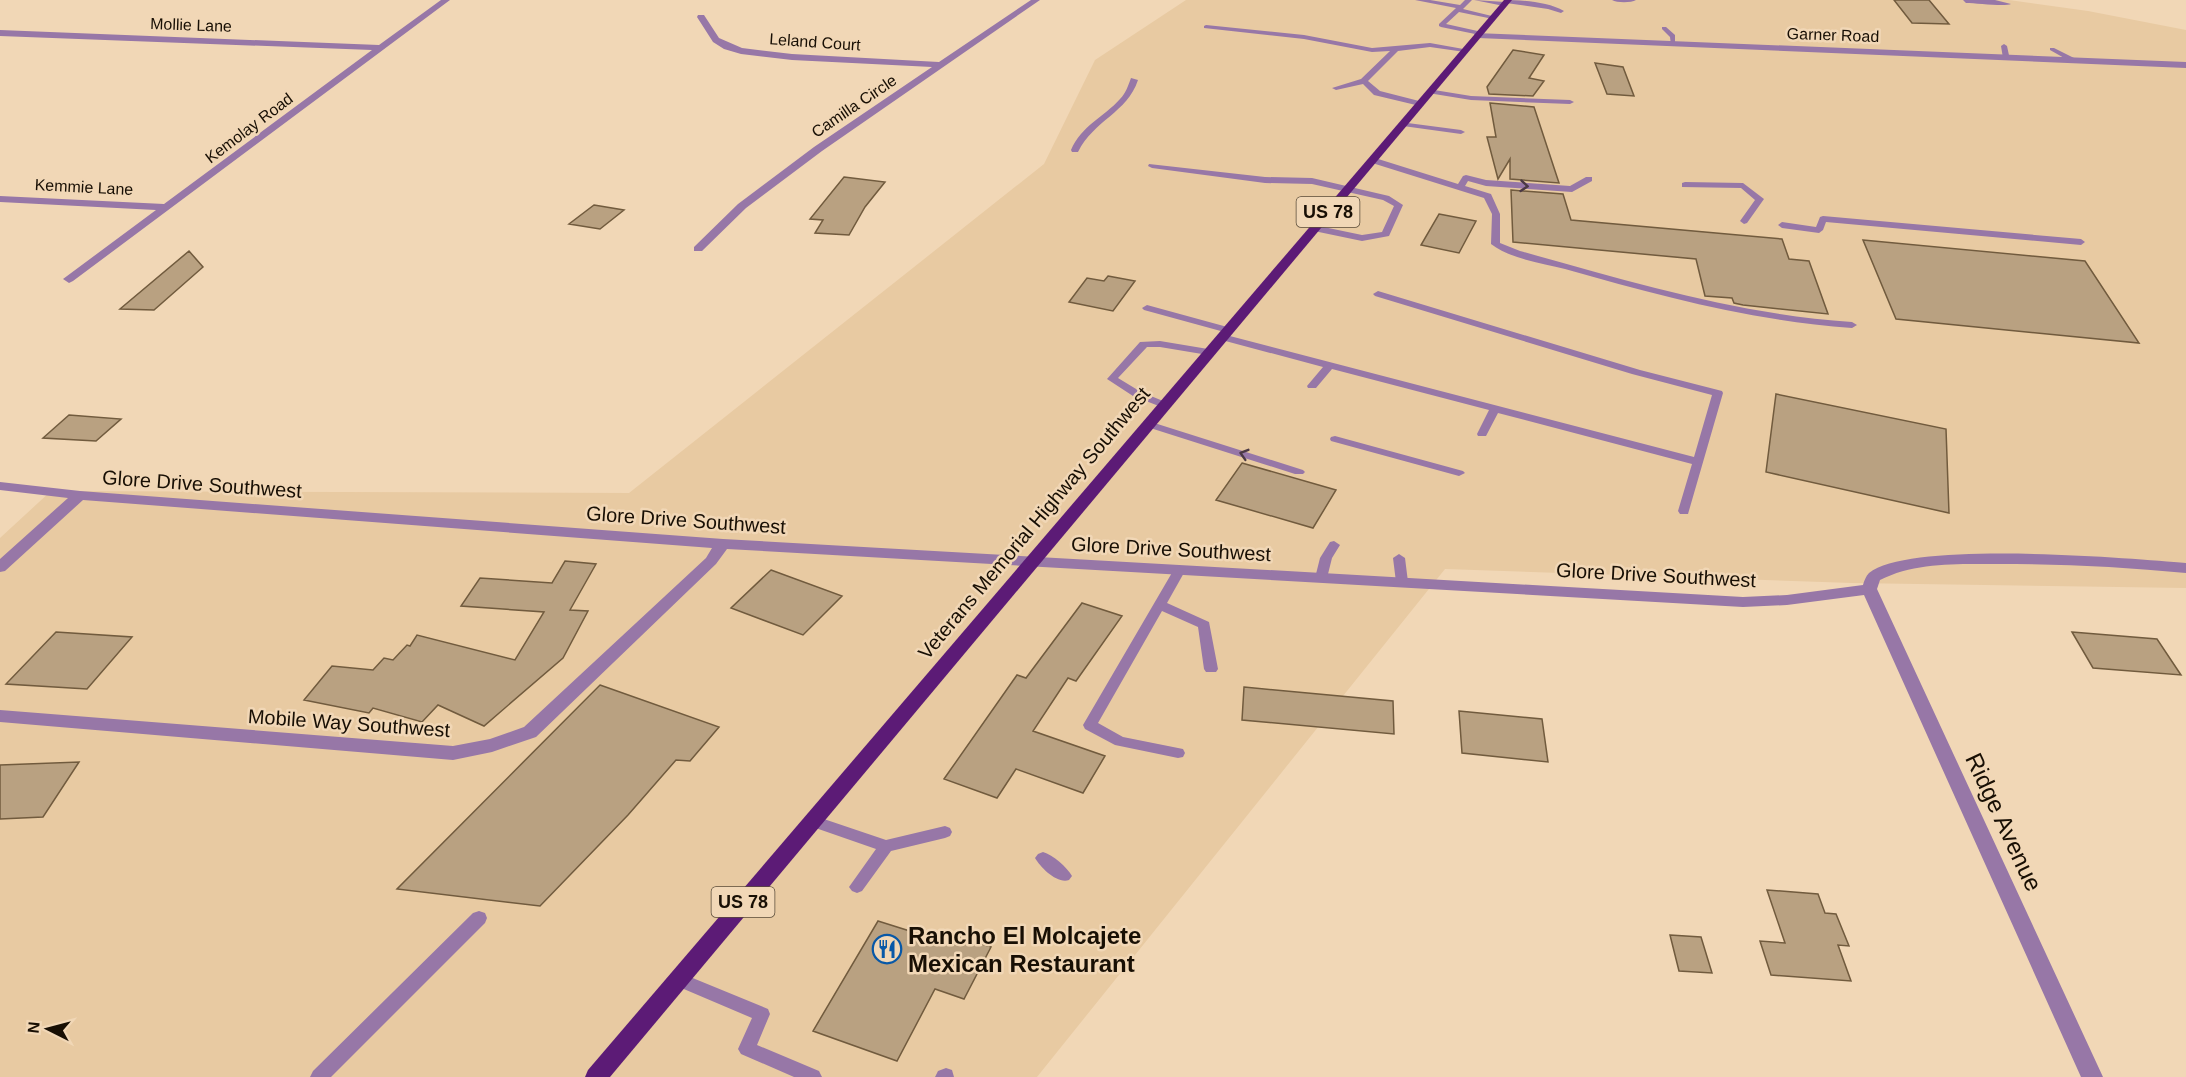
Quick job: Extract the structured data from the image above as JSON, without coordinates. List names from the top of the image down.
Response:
{
  "streets": {
    "main road": ["US 78", "Veterans Memorial Highway Southwest"],
    "street": [
      "Mollie Lane",
      "Garner Road",
      "Leland Court",
      "Camilla Circle",
      "Kemolay Road",
      "Kemmie Lane",
      "Glore Drive Southwest",
      "Mobile Way Southwest",
      "Ridge Avenue"
    ]
  },
  "crossings": [
    ["Mollie Lane", "Kemolay Road"],
    ["Garner Road", "Veterans Memorial Highway Southwest"],
    ["Leland Court", "Camilla Circle"],
    ["Kemolay Road", "Kemmie Lane"],
    ["Glore Drive Southwest", "Veterans Memorial Highway Southwest"],
    ["Glore Drive Southwest", "Mobile Way Southwest"],
    ["Glore Drive Southwest", "Ridge Avenue"]
  ],
  "places": {
    "restaurant": ["Rancho El Molcajete Mexican Restaurant"]
  },
  "north": "left"
}
